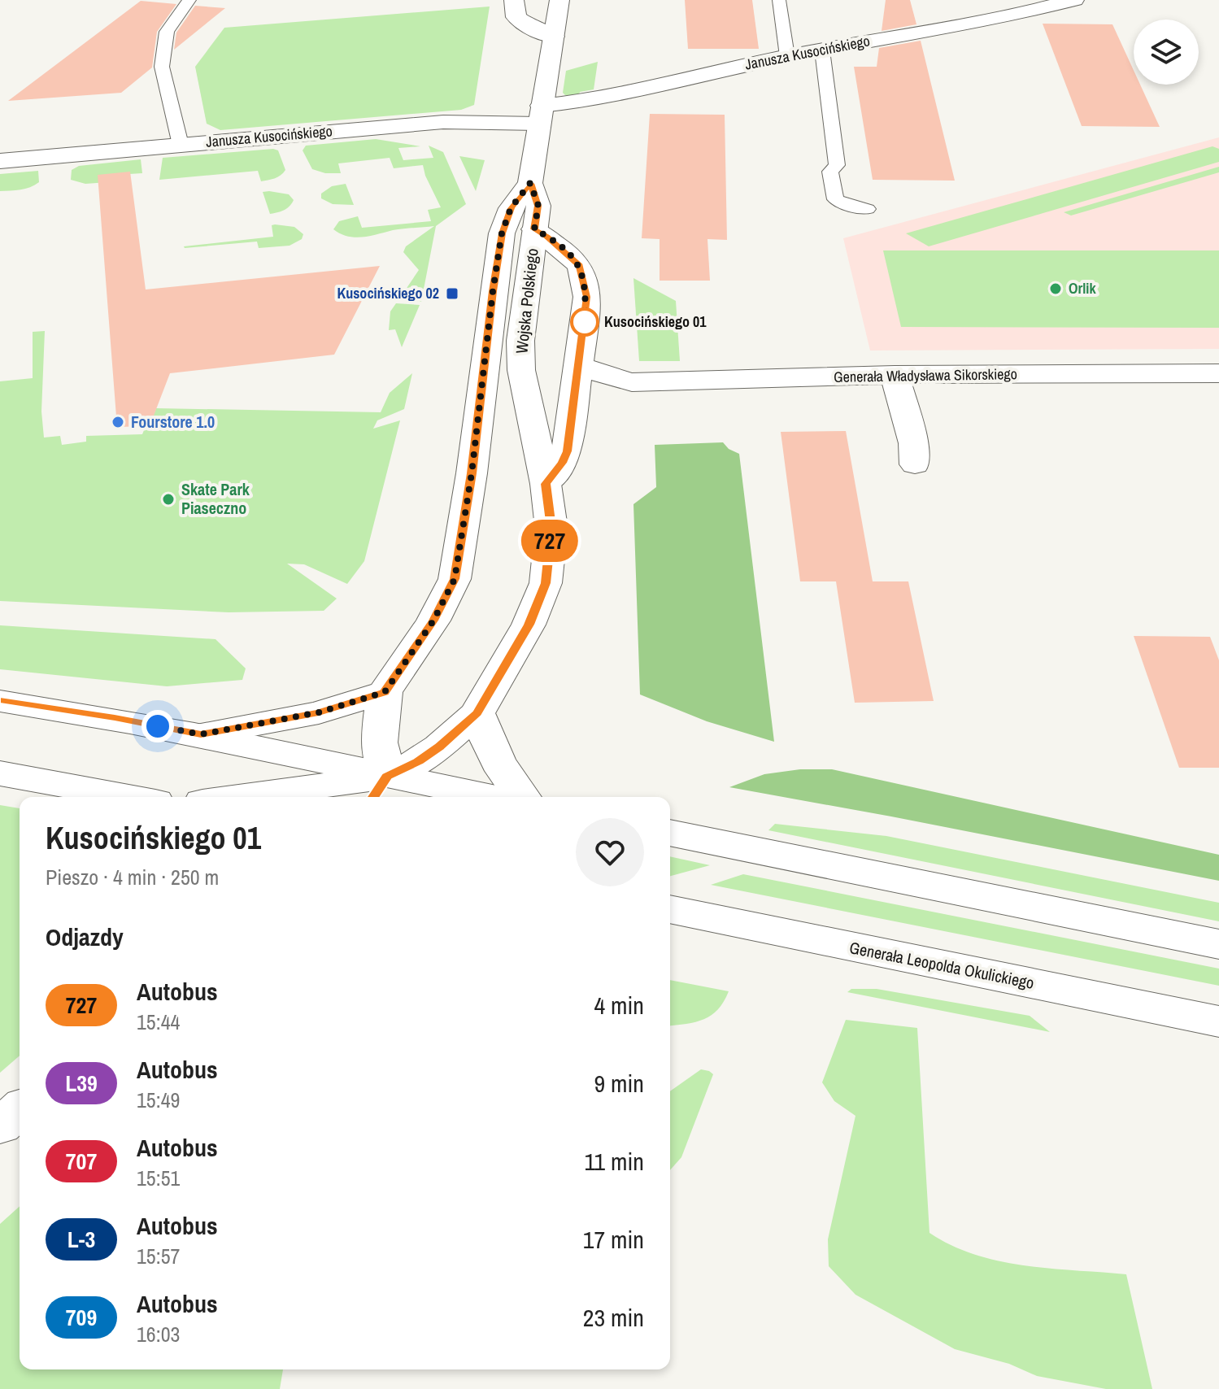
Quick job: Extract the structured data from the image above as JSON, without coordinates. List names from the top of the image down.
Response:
{
  "streets": {
    "street": [
      "Janusza Kusocińskiego",
      "Wojska Polskiego",
      "Generała Władysława Sikorskiego",
      "Generała Leopolda Okulickiego"
    ]
  },
  "crossings": [
    ["Janusza Kusocińskiego", "Wojska Polskiego"]
  ],
  "places": {
    "other": [
      "Orlik",
      "Kusocińskiego 01",
      "Fourstore 1.0",
      "Skate Park Piaseczno"
    ],
    "transit": ["Kusocińskiego 02"]
  },
  "lines": ["bus line 727"],
  "page": {
    "on_map": "727",
    "heading": [
      ["Kusocińskiego 01", "Pieszo · 4 min · 250 m"],
      "Odjazdy"
    ],
    "list": [
      {
        "mark": "727",
        "name": "Autobus",
        "note": "15:44",
        "value": "4 min"
      },
      {
        "mark": "L39",
        "name": "Autobus",
        "note": "15:49",
        "value": "9 min"
      },
      {
        "mark": "707",
        "name": "Autobus",
        "note": "15:51",
        "value": "11 min"
      },
      {
        "mark": "L-3",
        "name": "Autobus",
        "note": "15:57",
        "value": "17 min"
      },
      {
        "mark": "709",
        "name": "Autobus",
        "note": "16:03",
        "value": "23 min"
      }
    ]
  }
}
